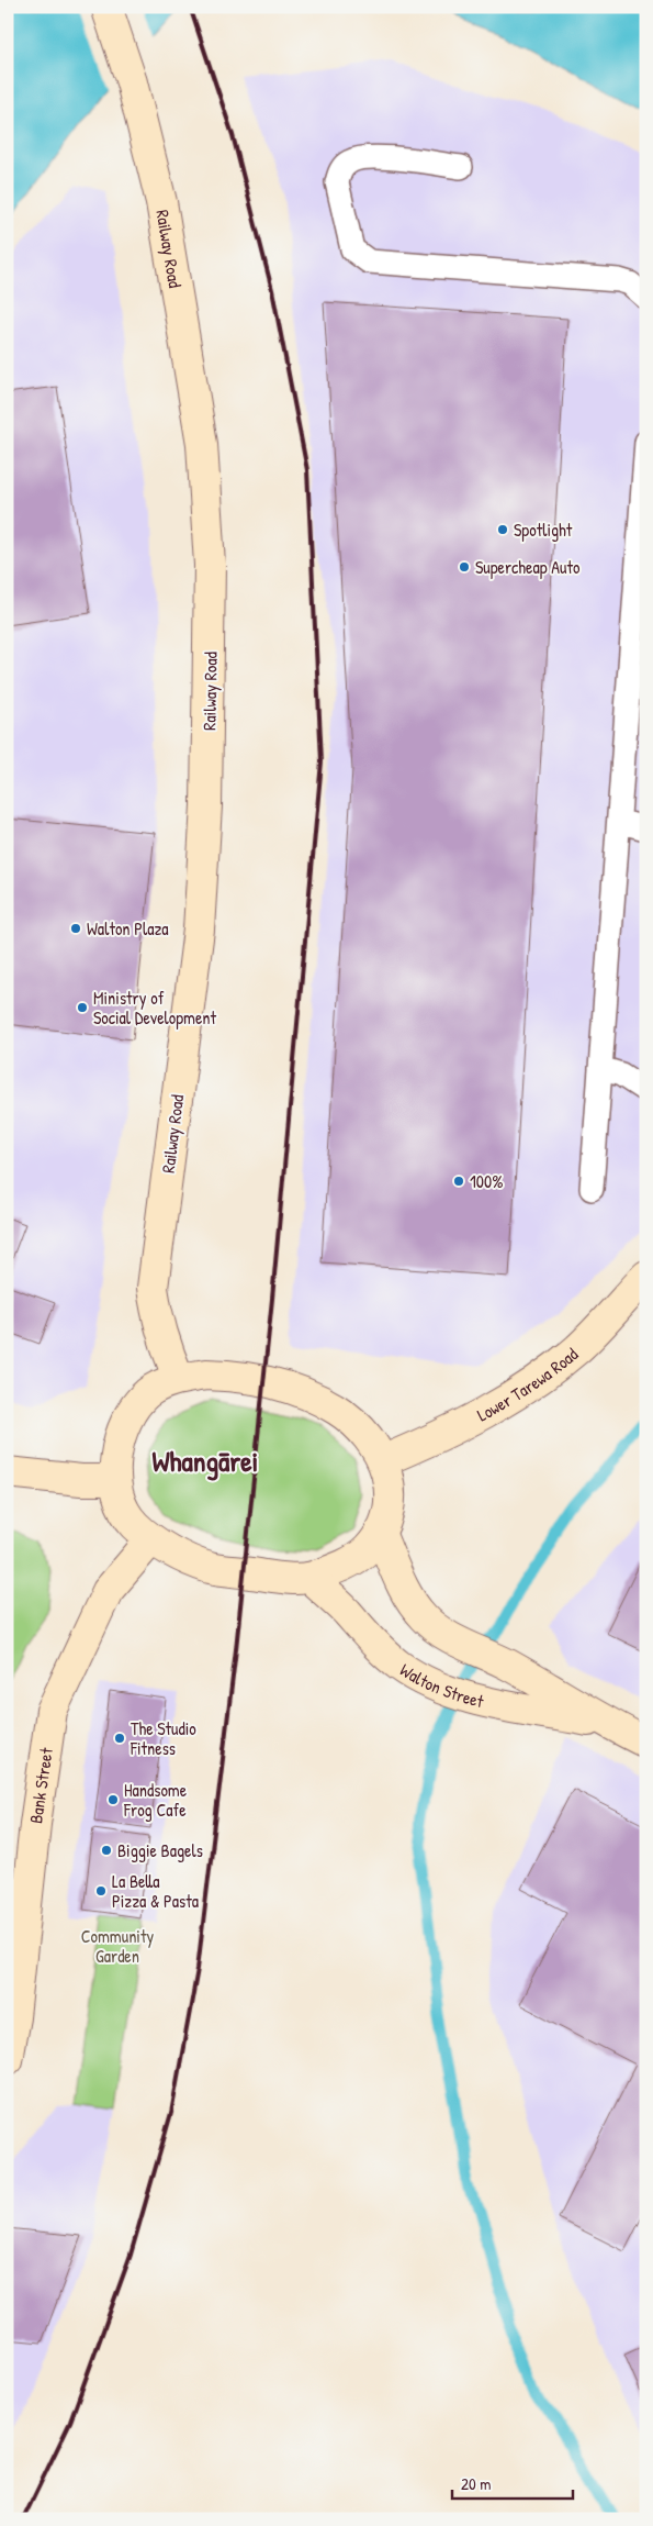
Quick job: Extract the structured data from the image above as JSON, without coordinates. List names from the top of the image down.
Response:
{
  "streets": {
    "main road": [
      "Railway Road",
      "Lower Tarewa Road",
      "Walton Street",
      "Bank Street"
    ]
  },
  "districts": ["Whangārei"],
  "parks": ["Community Garden"],
  "places": [
    "Spotlight",
    "Supercheap Auto",
    "Walton Plaza",
    "Ministry of Social Development",
    "100%",
    "The Studio Fitness",
    "Handsome Frog Cafe",
    "Biggie Bagels",
    "La Bella Pizza & Pasta"
  ],
  "scale_bar": "20 m"
}
